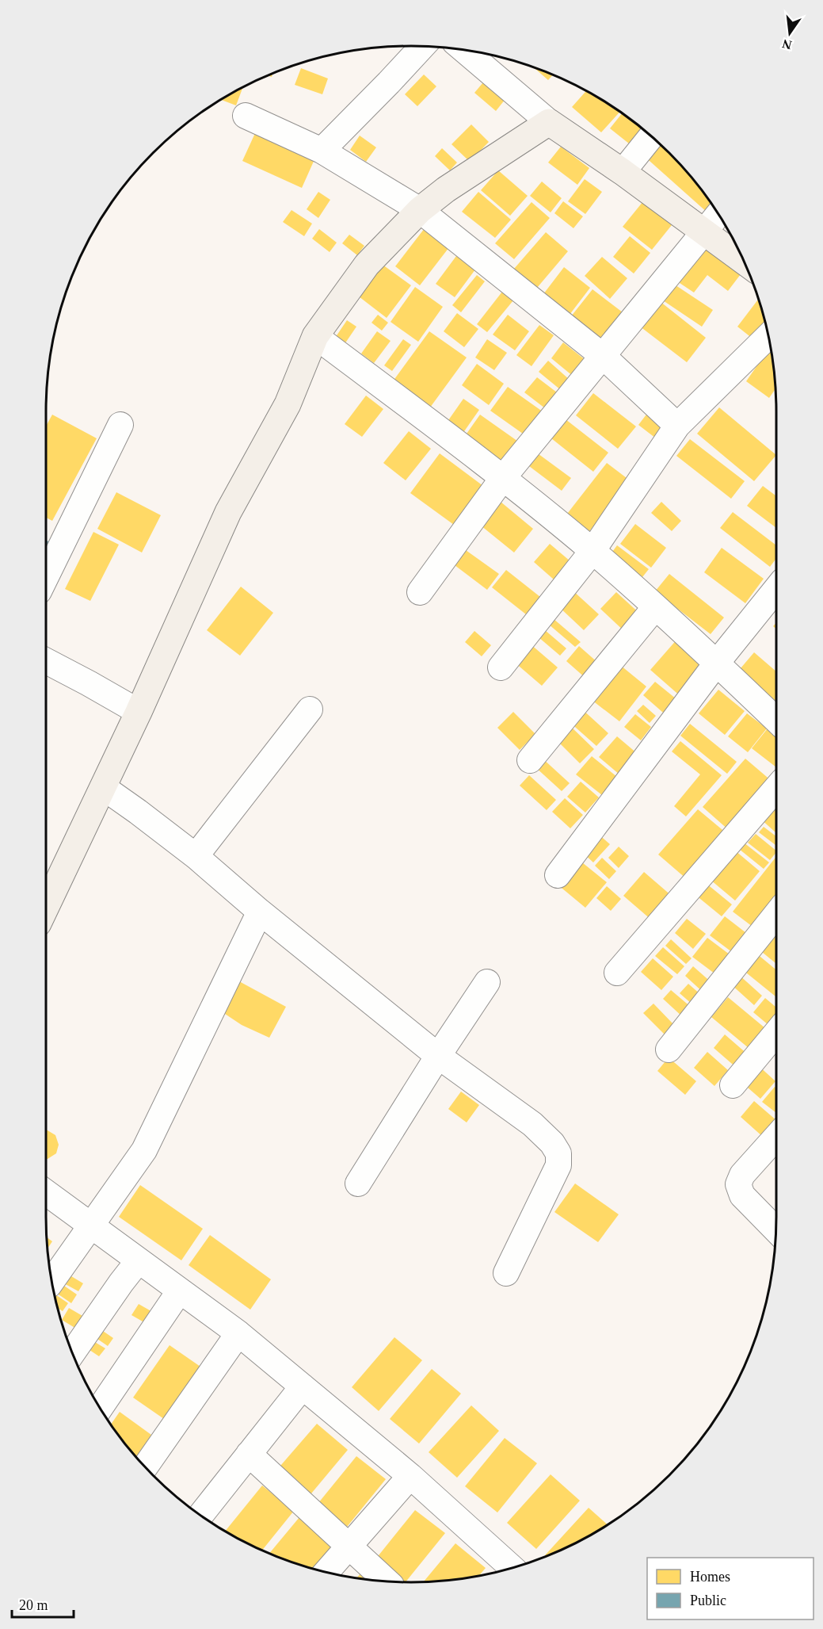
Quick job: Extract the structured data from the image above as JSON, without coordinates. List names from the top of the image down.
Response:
{
  "legend": ["Homes", "Public"],
  "scale_bar": "20 m",
  "north": "bottom"
}
